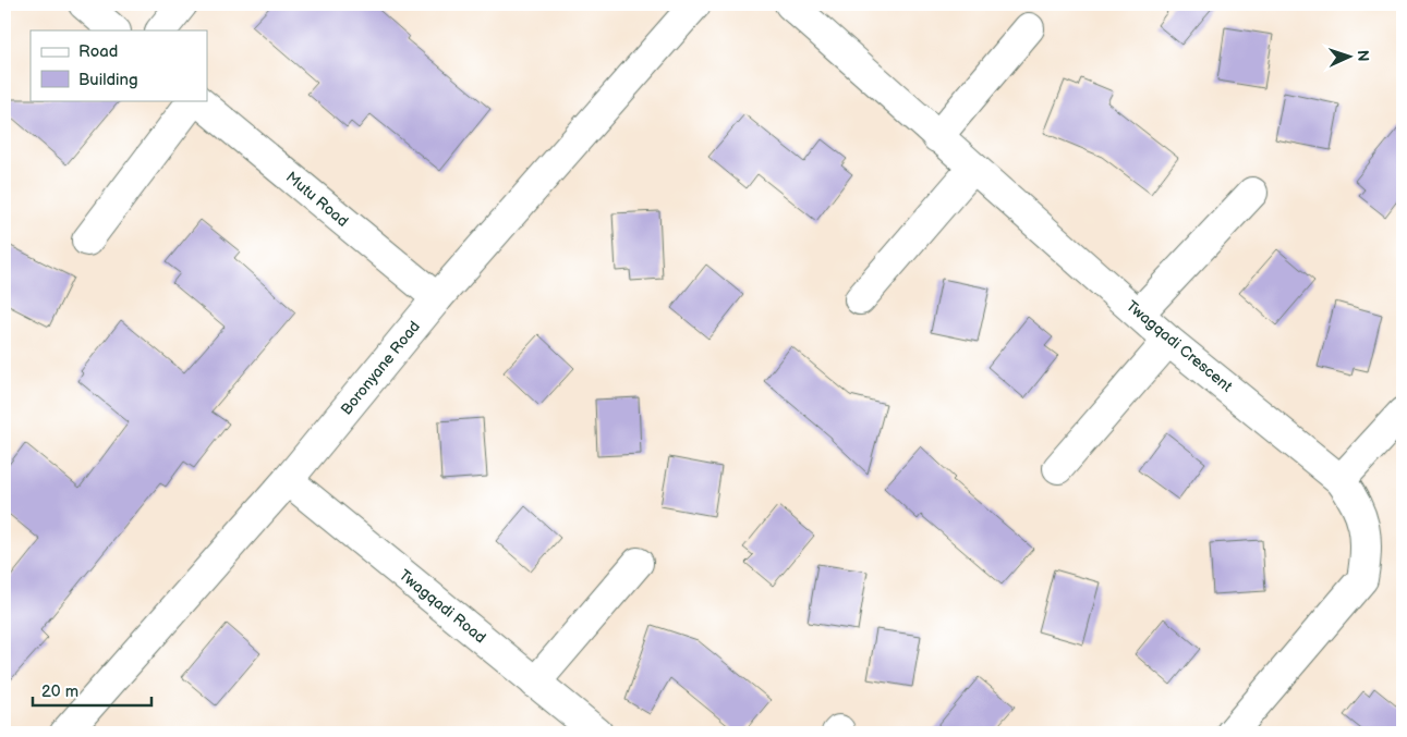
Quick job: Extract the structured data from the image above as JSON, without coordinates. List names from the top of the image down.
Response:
{
  "streets": {
    "street": [
      "Mutu Road",
      "Twagqadi Crescent",
      "Boronyane Road",
      "Twagqadi Road"
    ]
  },
  "crossings": [
    ["Mutu Road", "Boronyane Road"],
    ["Boronyane Road", "Twagqadi Road"]
  ],
  "legend": ["Road", "Building"],
  "scale_bar": "20 m",
  "north": "right"
}
